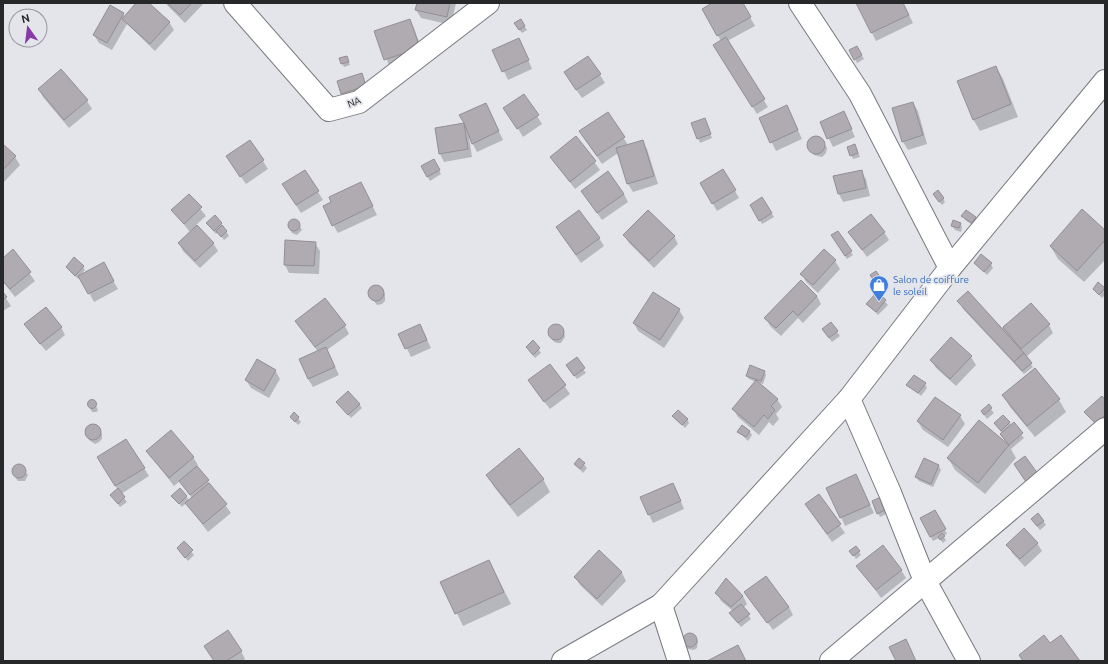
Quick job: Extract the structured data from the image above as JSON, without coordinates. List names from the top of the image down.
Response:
{
  "streets": {
    "street": ["NA"]
  },
  "places": {
    "shop": ["Salon de coiffure le soleil"]
  },
  "north": "top"
}
